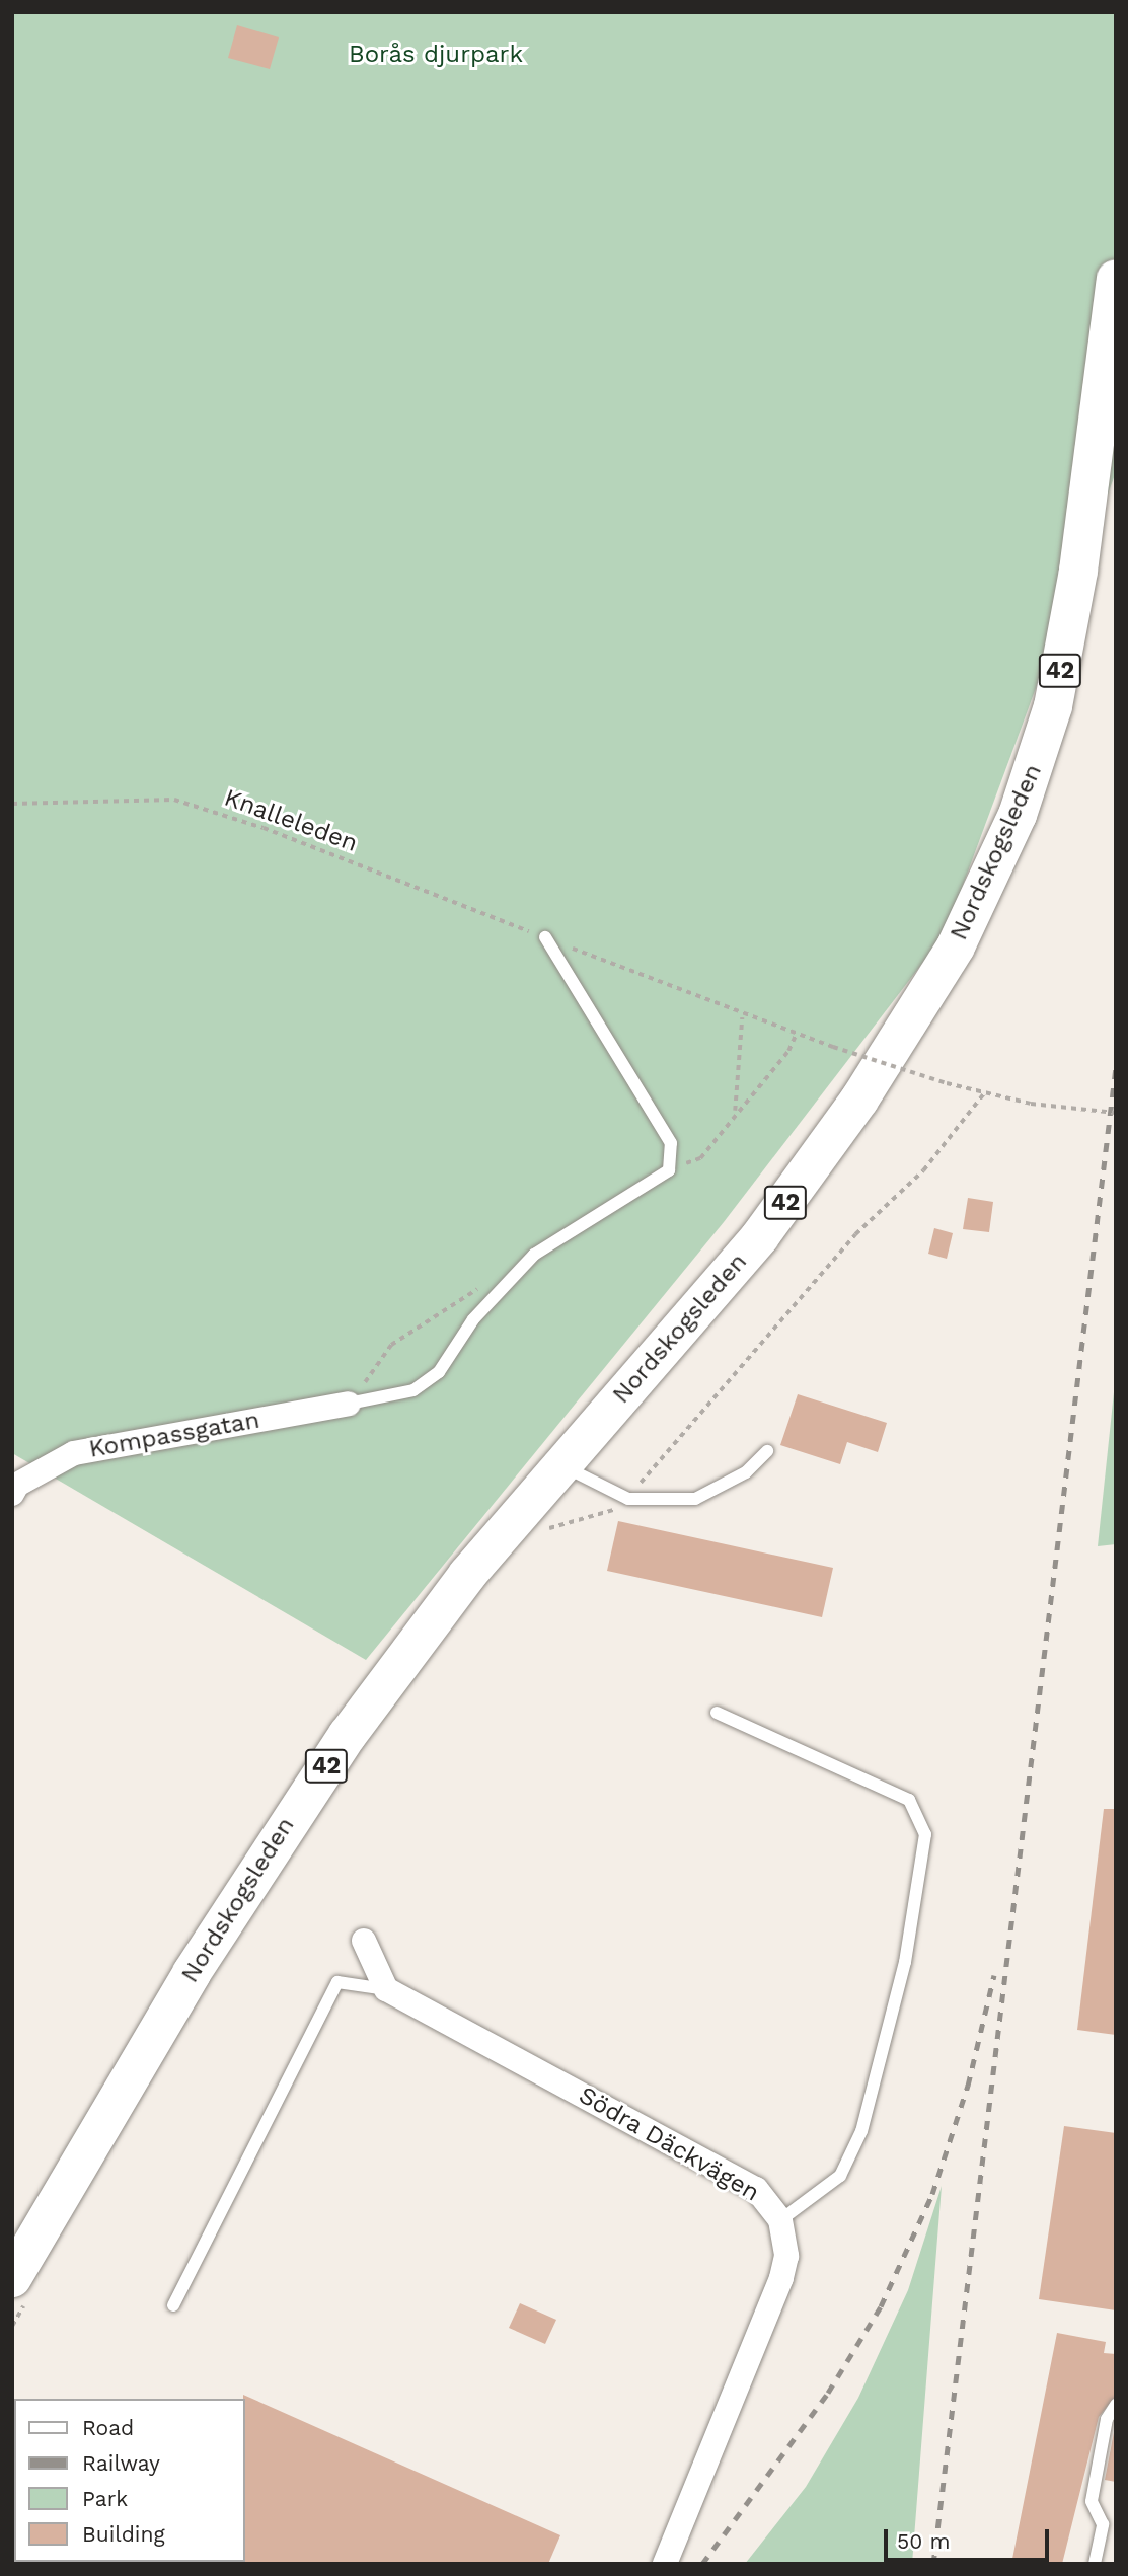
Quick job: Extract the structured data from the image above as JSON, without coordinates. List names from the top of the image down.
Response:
{
  "streets": {
    "main road": ["42", "Nordskogsleden"],
    "street": ["Kompassgatan", "Södra Däckvägen"],
    "path": ["Knalleleden"]
  },
  "parks": ["Borås djurpark"],
  "legend": [
    "Road",
    "Railway",
    "Park",
    "Building"
  ],
  "scale_bar": "50 m"
}
